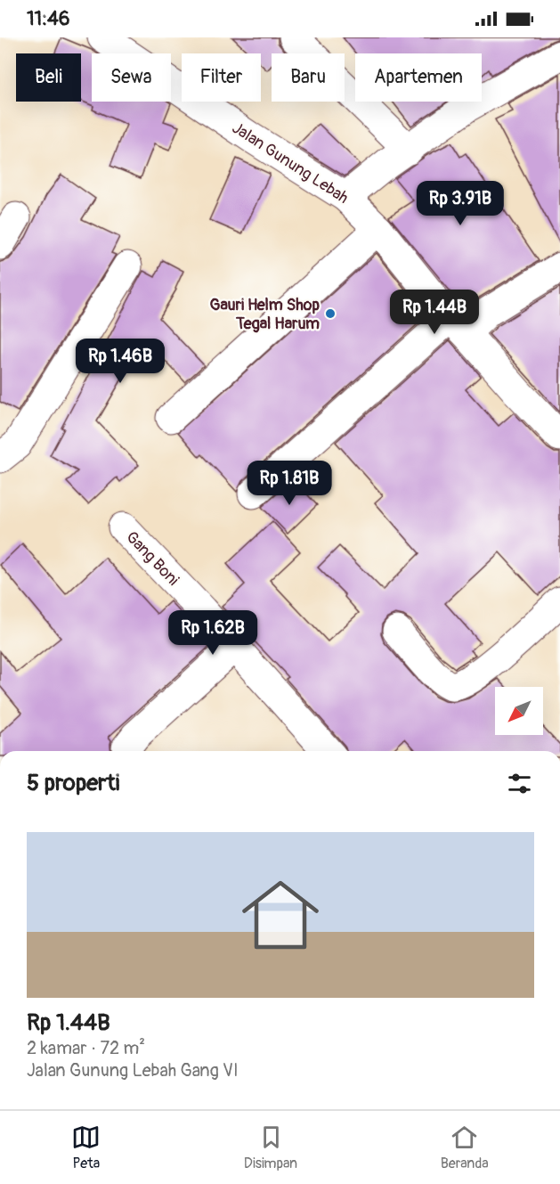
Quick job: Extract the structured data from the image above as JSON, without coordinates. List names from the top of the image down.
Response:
{
  "streets": {
    "street": ["Jalan Gunung Lebah", "Gang Boni"]
  },
  "places": ["Gauri Helm Shop Tegal Harum"],
  "north": "bottom left",
  "page": {
    "status": "11:46",
    "chip": [
      "Beli",
      "Sewa",
      "Filter",
      "Baru",
      "Apartemen"
    ],
    "price": [
      "Rp 3.91B",
      "Rp 1.44B",
      "Rp 1.46B",
      "Rp 1.81B",
      "Rp 1.62B"
    ],
    "heading": "5 properti",
    "list": [
      {
        "name": "Rp 1.44B",
        "note": "2 kamar · 72 m² · Jalan Gunung Lebah Gang VI"
      }
    ],
    "tabs": ["Peta", "Disimpan", "Beranda"]
  }
}
